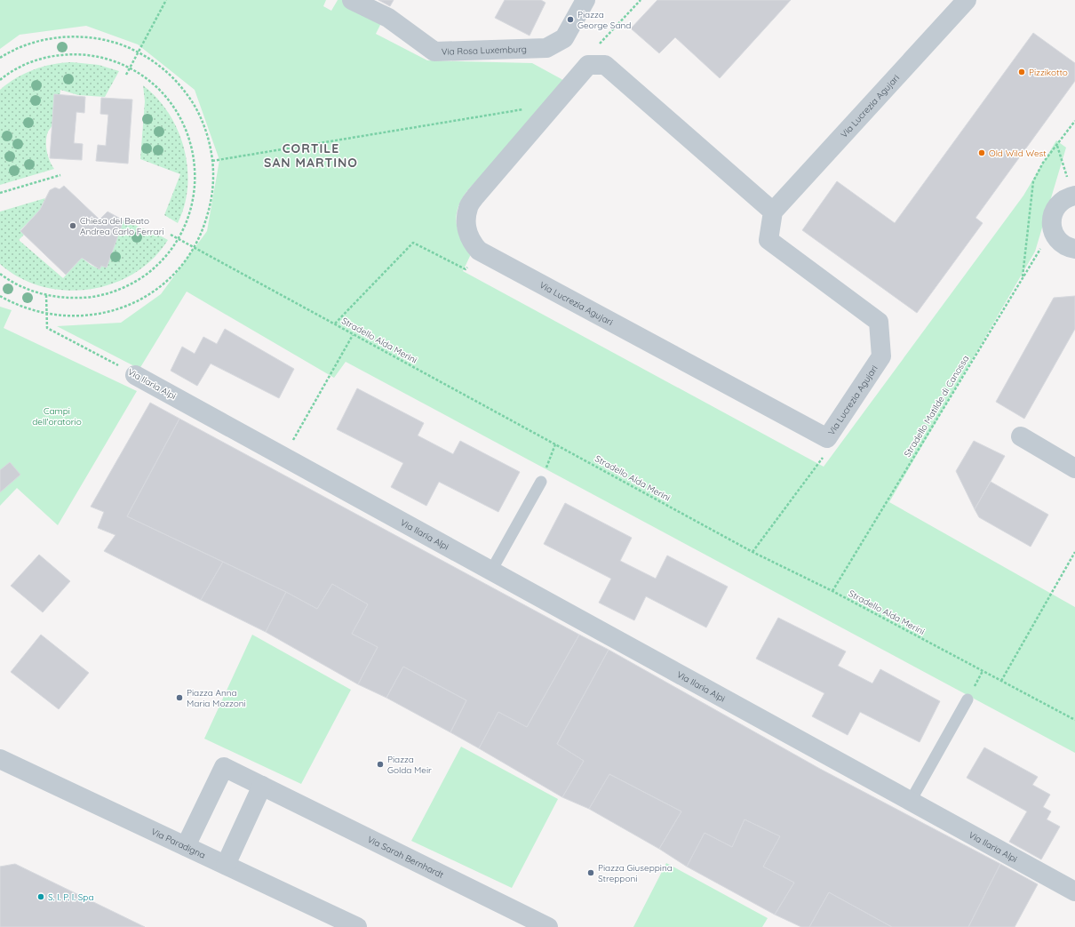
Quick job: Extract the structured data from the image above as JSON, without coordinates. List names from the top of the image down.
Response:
{
  "streets": {
    "street": [
      "Via Rosa Luxemburg",
      "Via Lucrezia Agujari",
      "Via Ilaria Alpi",
      "Via Paradigna",
      "Via Sarah Bernhardt"
    ],
    "path": ["Stradello Alda Merini", "Stradello Matilde di Canossa"]
  },
  "crossings": [
    ["Stradello Alda Merini", "Stradello Matilde di Canossa"],
    ["Via Paradigna", "Via Sarah Bernhardt"]
  ],
  "districts": ["CORTILE SAN MARTINO"],
  "parks": ["Campi dell'oratorio"],
  "places": [
    "Piazza George Sand",
    "Pizzikotto",
    "Old Wild West",
    "Chiesa del Beato Andrea Carlo Ferrari",
    "Piazza Anna Maria Mozzoni",
    "Piazza Golda Meir",
    "Piazza Giuseppina Strepponi",
    "S. I. P. I. Spa"
  ]
}
